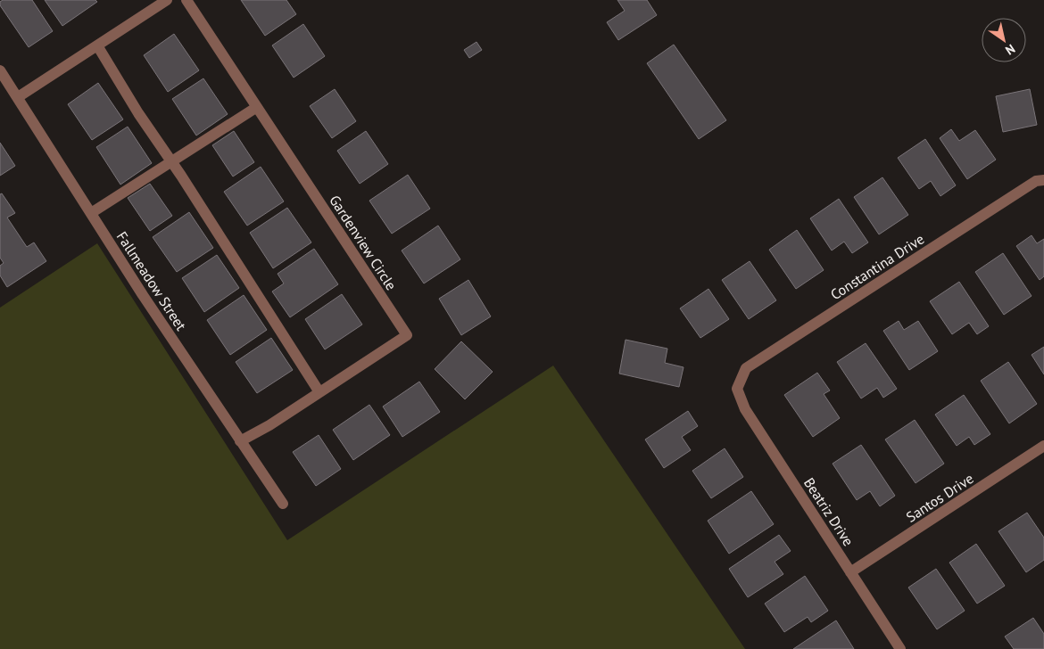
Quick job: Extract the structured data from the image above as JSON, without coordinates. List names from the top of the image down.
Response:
{
  "streets": {
    "street": [
      "Gardenview Circle",
      "Constantina Drive",
      "Fallmeadow Street",
      "Santos Drive",
      "Beatriz Drive"
    ]
  },
  "crossings": [
    ["Gardenview Circle", "Fallmeadow Street"],
    ["Constantina Drive", "Beatriz Drive"],
    ["Santos Drive", "Beatriz Drive"]
  ],
  "north": "bottom right"
}
